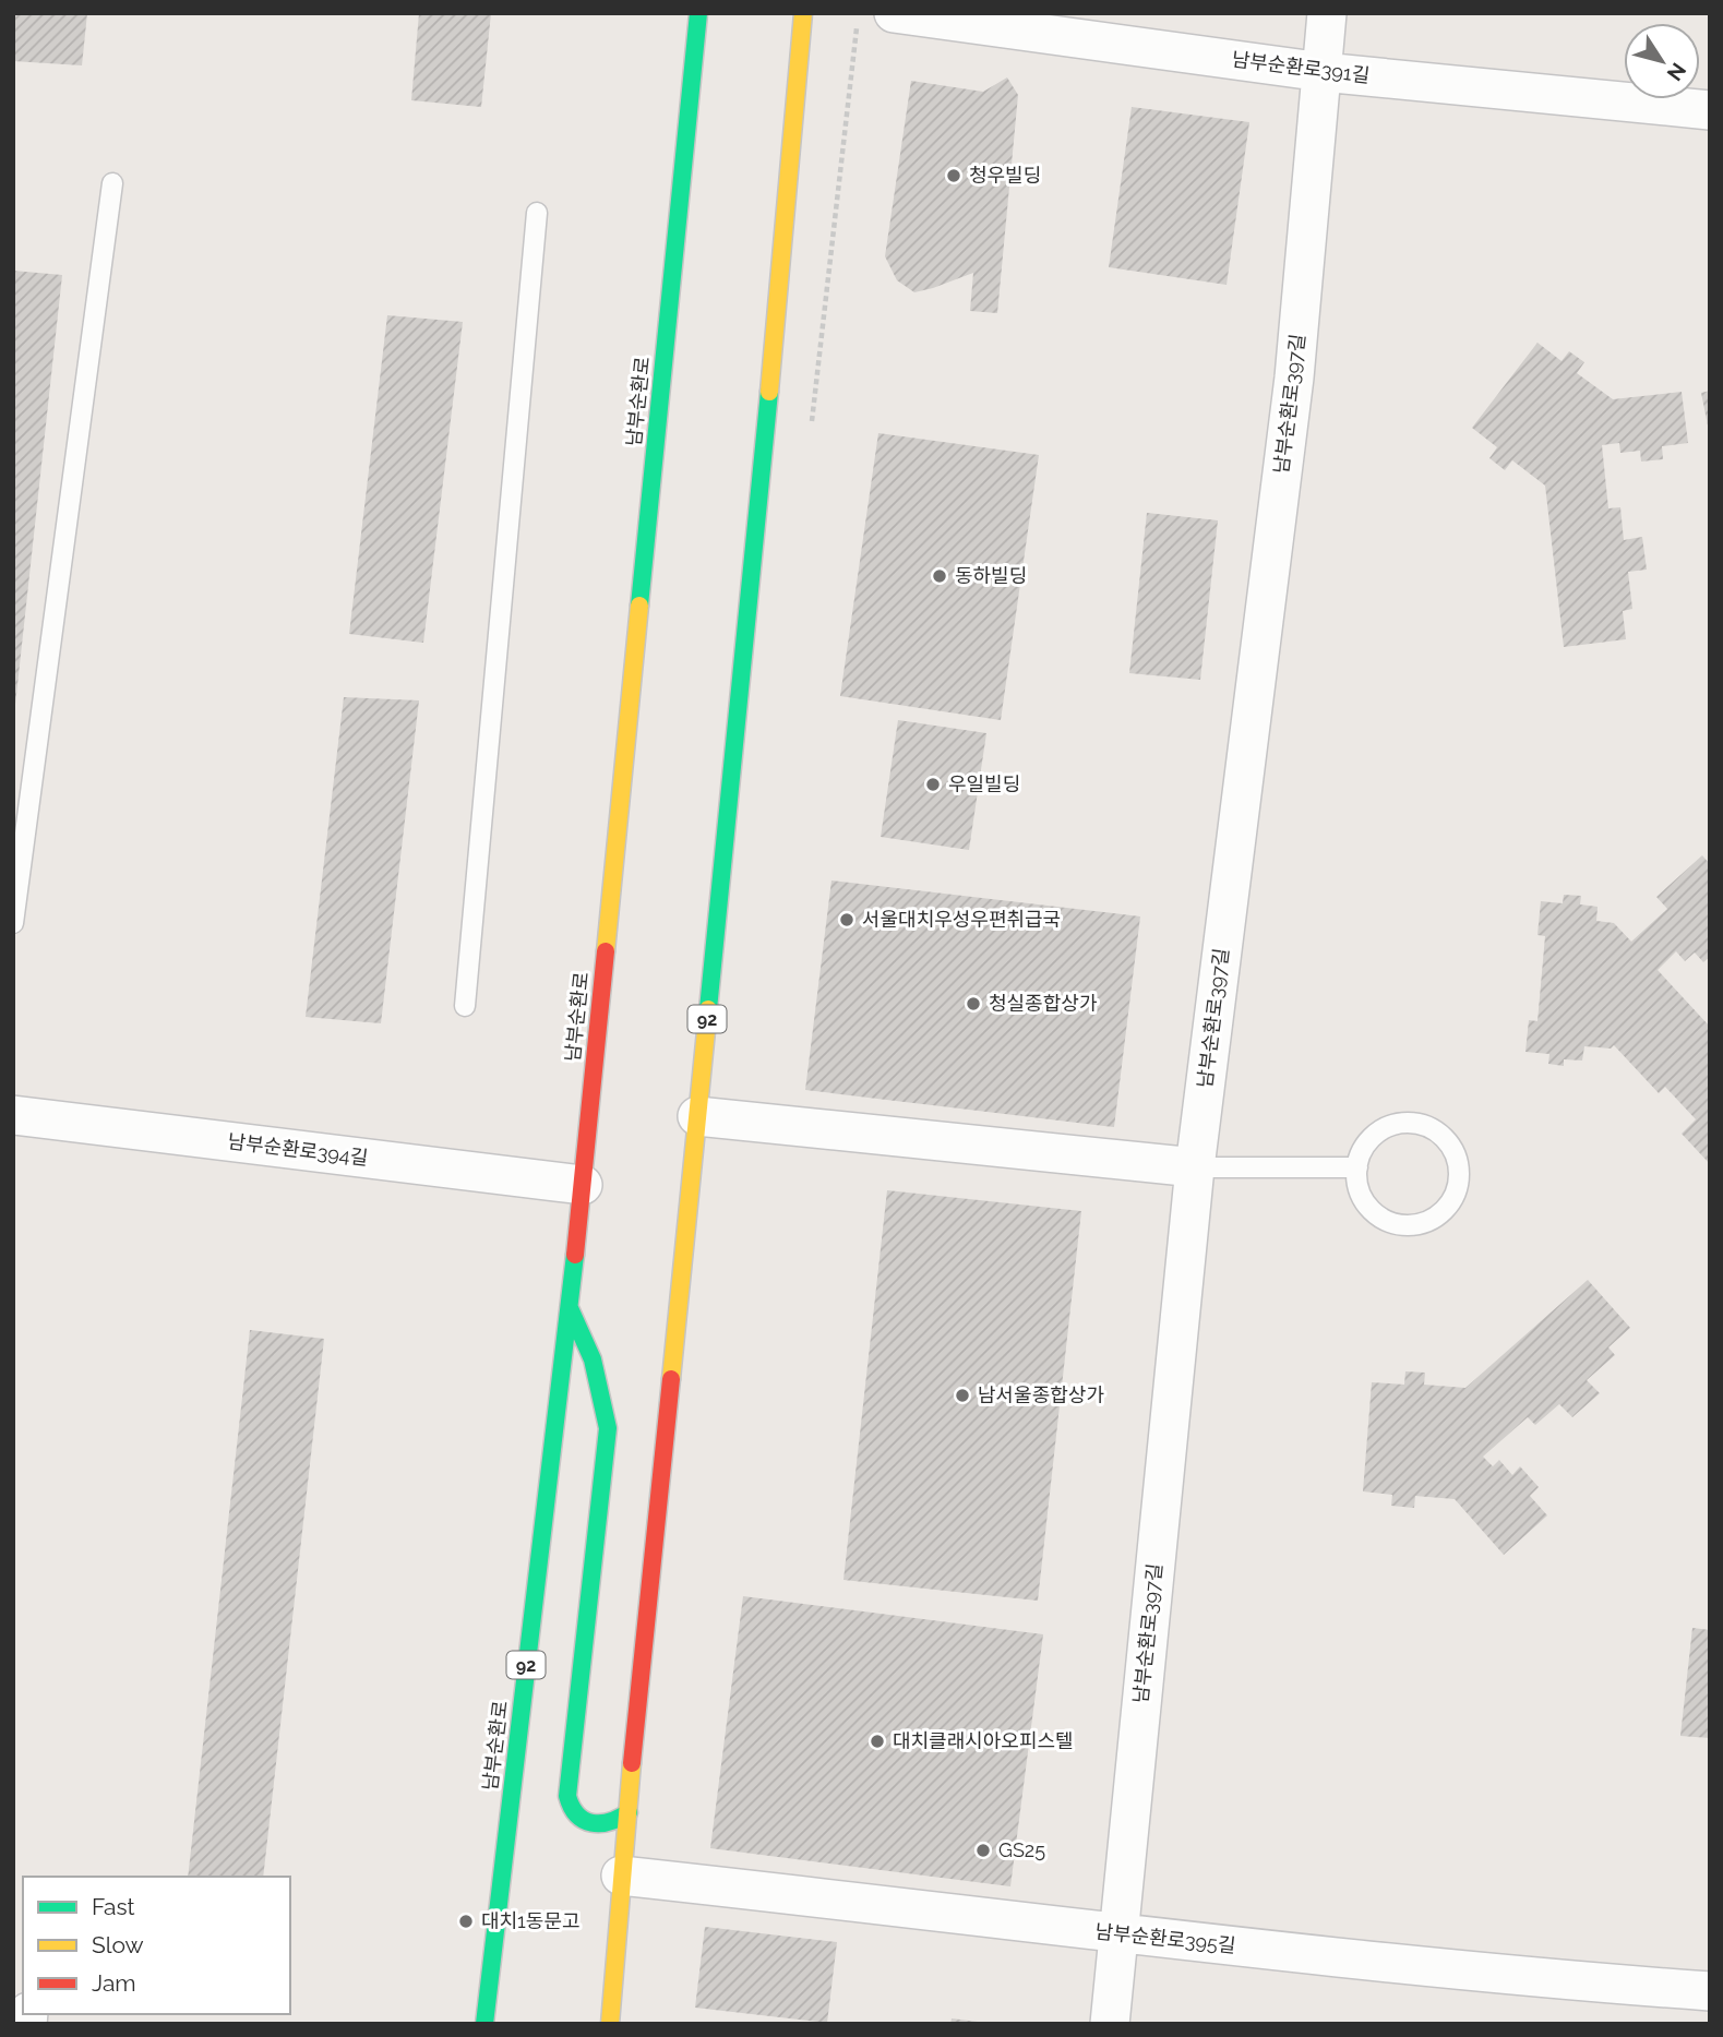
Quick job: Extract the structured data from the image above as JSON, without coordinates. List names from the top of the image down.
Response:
{
  "streets": {
    "main road": ["남부순환로", "92"],
    "street": [
      "남부순환로391길",
      "남부순환로397길",
      "남부순환로394길",
      "남부순환로395길"
    ]
  },
  "crossings": [
    ["남부순환로391길", "남부순환로397길"],
    ["남부순환로", "남부순환로394길"],
    ["남부순환로397길", "남부순환로395길"],
    ["92", "남부순환로395길"]
  ],
  "places": [
    "청우빌딩",
    "동하빌딩",
    "우일빌딩",
    "서울대치우성우편취급국",
    "청실종합상가",
    "남서울종합상가",
    "대치클래시아오피스텔",
    "GS25",
    "대치1동문고"
  ],
  "legend": ["Fast", "Slow", "Jam"],
  "north": "bottom right"
}
